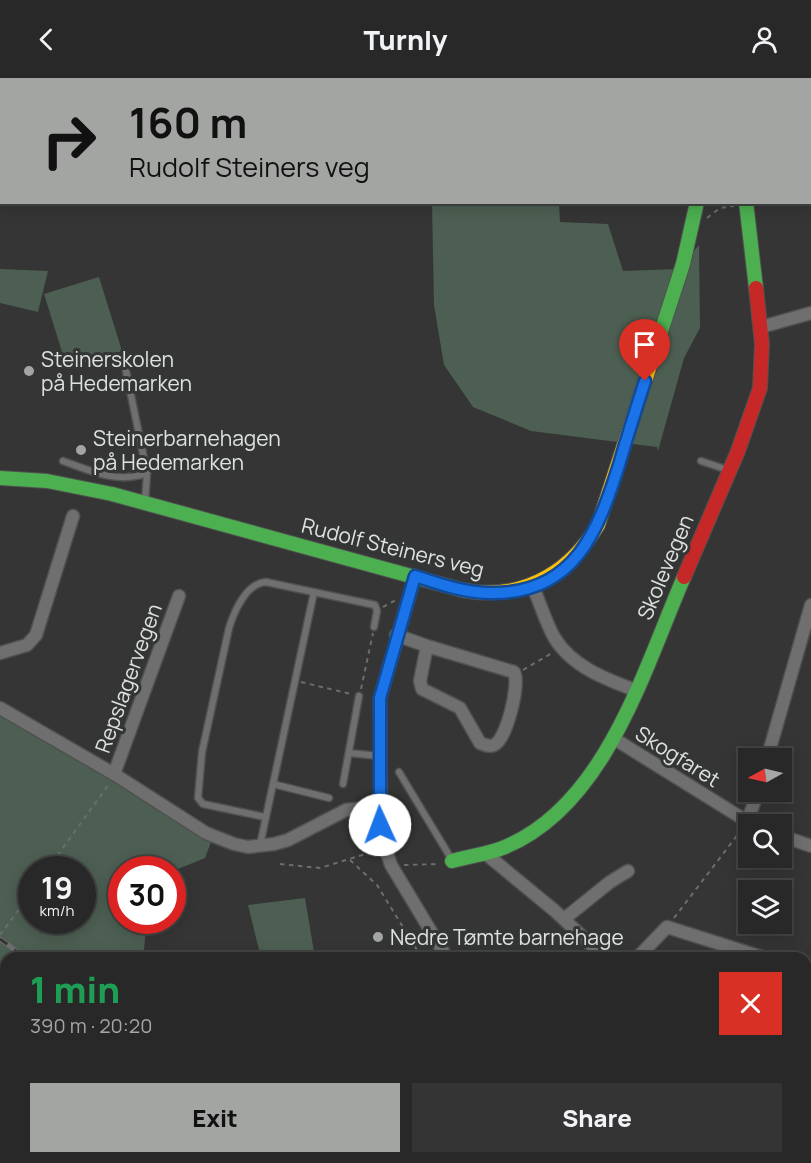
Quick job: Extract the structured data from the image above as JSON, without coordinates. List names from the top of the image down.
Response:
{
  "streets": {
    "street": [
      "Rudolf Steiners veg",
      "Skolevegen",
      "Repslagervegen",
      "Skogfaret"
    ]
  },
  "crossings": [
    ["Skolevegen", "Skogfaret"]
  ],
  "places": ["Steinerskolen på Hedemarken", "Steinerbarnehagen på Hedemarken", "Nedre Tømte barnehage"],
  "north": "left",
  "page": {
    "header": "Turnly",
    "turn": ["160 m", "Rudolf Steiners veg"],
    "speed": "19 km/h",
    "limit": "30",
    "heading": ["1 min", "390 m · 20:20"],
    "buttons": ["Exit", "Share"]
  }
}
